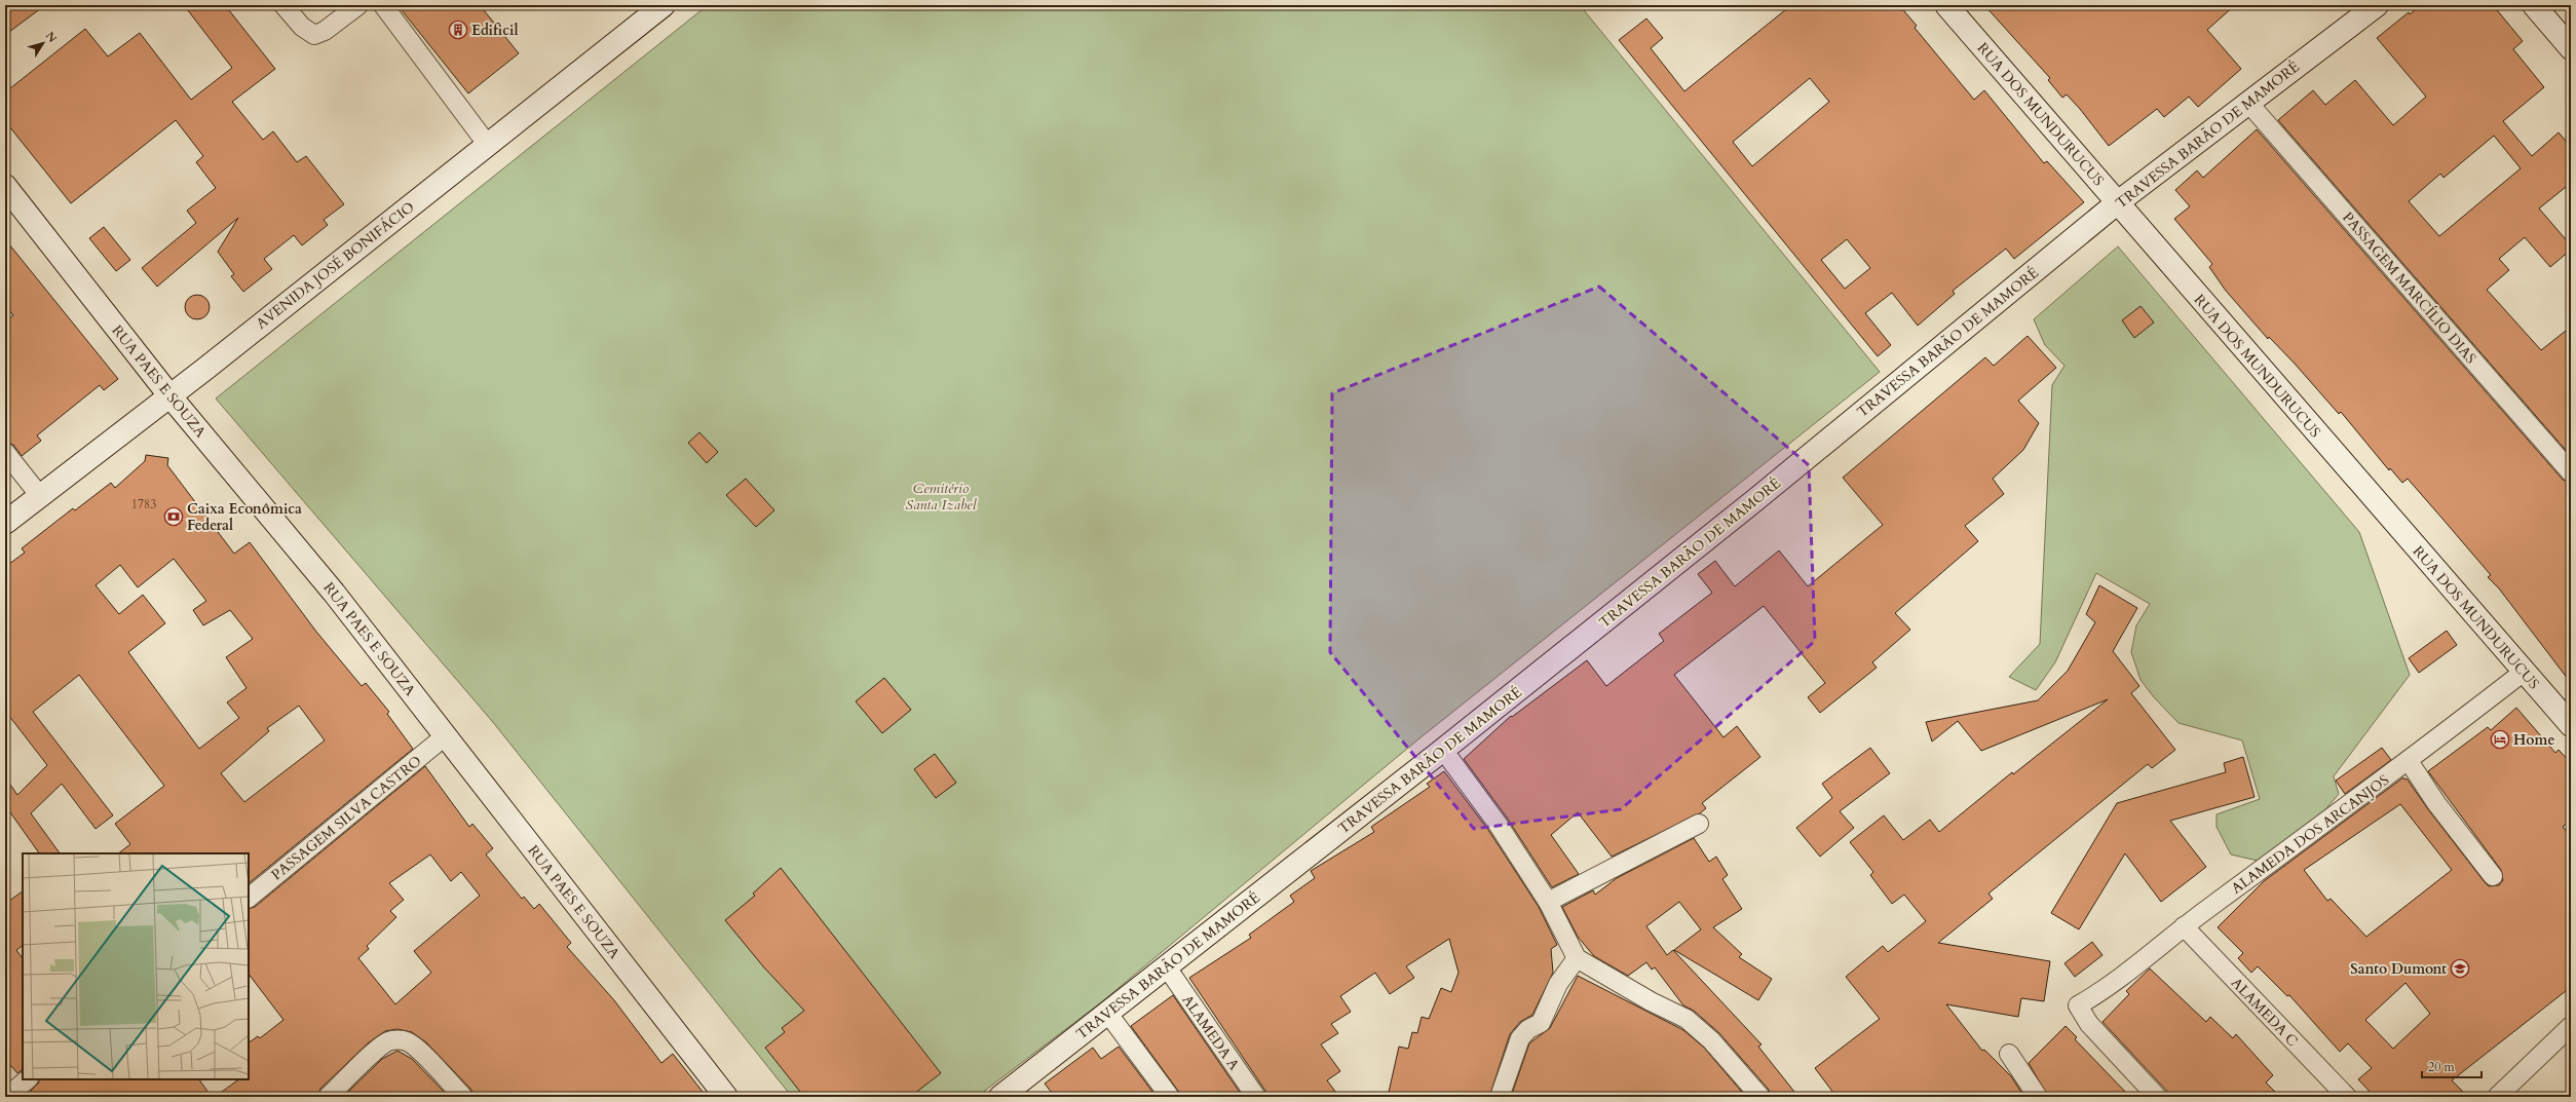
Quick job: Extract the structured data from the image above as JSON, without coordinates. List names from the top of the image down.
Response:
{
  "streets": {
    "street": [
      "RUA DOS MUNDURUCUS",
      "TRAVESSA BARÃO DE MAMORÉ",
      "AVENIDA JOSÉ BONIFÁCIO",
      "PASSAGEM MARCÍLIO DIAS",
      "RUA PAES E SOUZA",
      "PASSAGEM SILVA CASTRO",
      "ALAMEDA DOS ARCANJOS",
      "ALAMEDA C",
      "ALAMEDA A"
    ]
  },
  "crossings": [
    ["RUA DOS MUNDURUCUS", "TRAVESSA BARÃO DE MAMORÉ"],
    ["RUA DOS MUNDURUCUS", "ALAMEDA DOS ARCANJOS"],
    ["TRAVESSA BARÃO DE MAMORÉ", "PASSAGEM MARCÍLIO DIAS"],
    ["TRAVESSA BARÃO DE MAMORÉ", "ALAMEDA A"],
    ["AVENIDA JOSÉ BONIFÁCIO", "RUA PAES E SOUZA"],
    ["RUA PAES E SOUZA", "PASSAGEM SILVA CASTRO"],
    ["ALAMEDA DOS ARCANJOS", "ALAMEDA C"]
  ],
  "parks": ["Cemitério Santa Izabel"],
  "places": {
    "building": ["Edificil"],
    "bank": ["Caixa Econômica Federal"],
    "hotel": ["Home"],
    "school or university": ["Santo Dumont"]
  },
  "house_numbers": ["1783"],
  "scale_bar": "20 m",
  "north": "top right"
}
